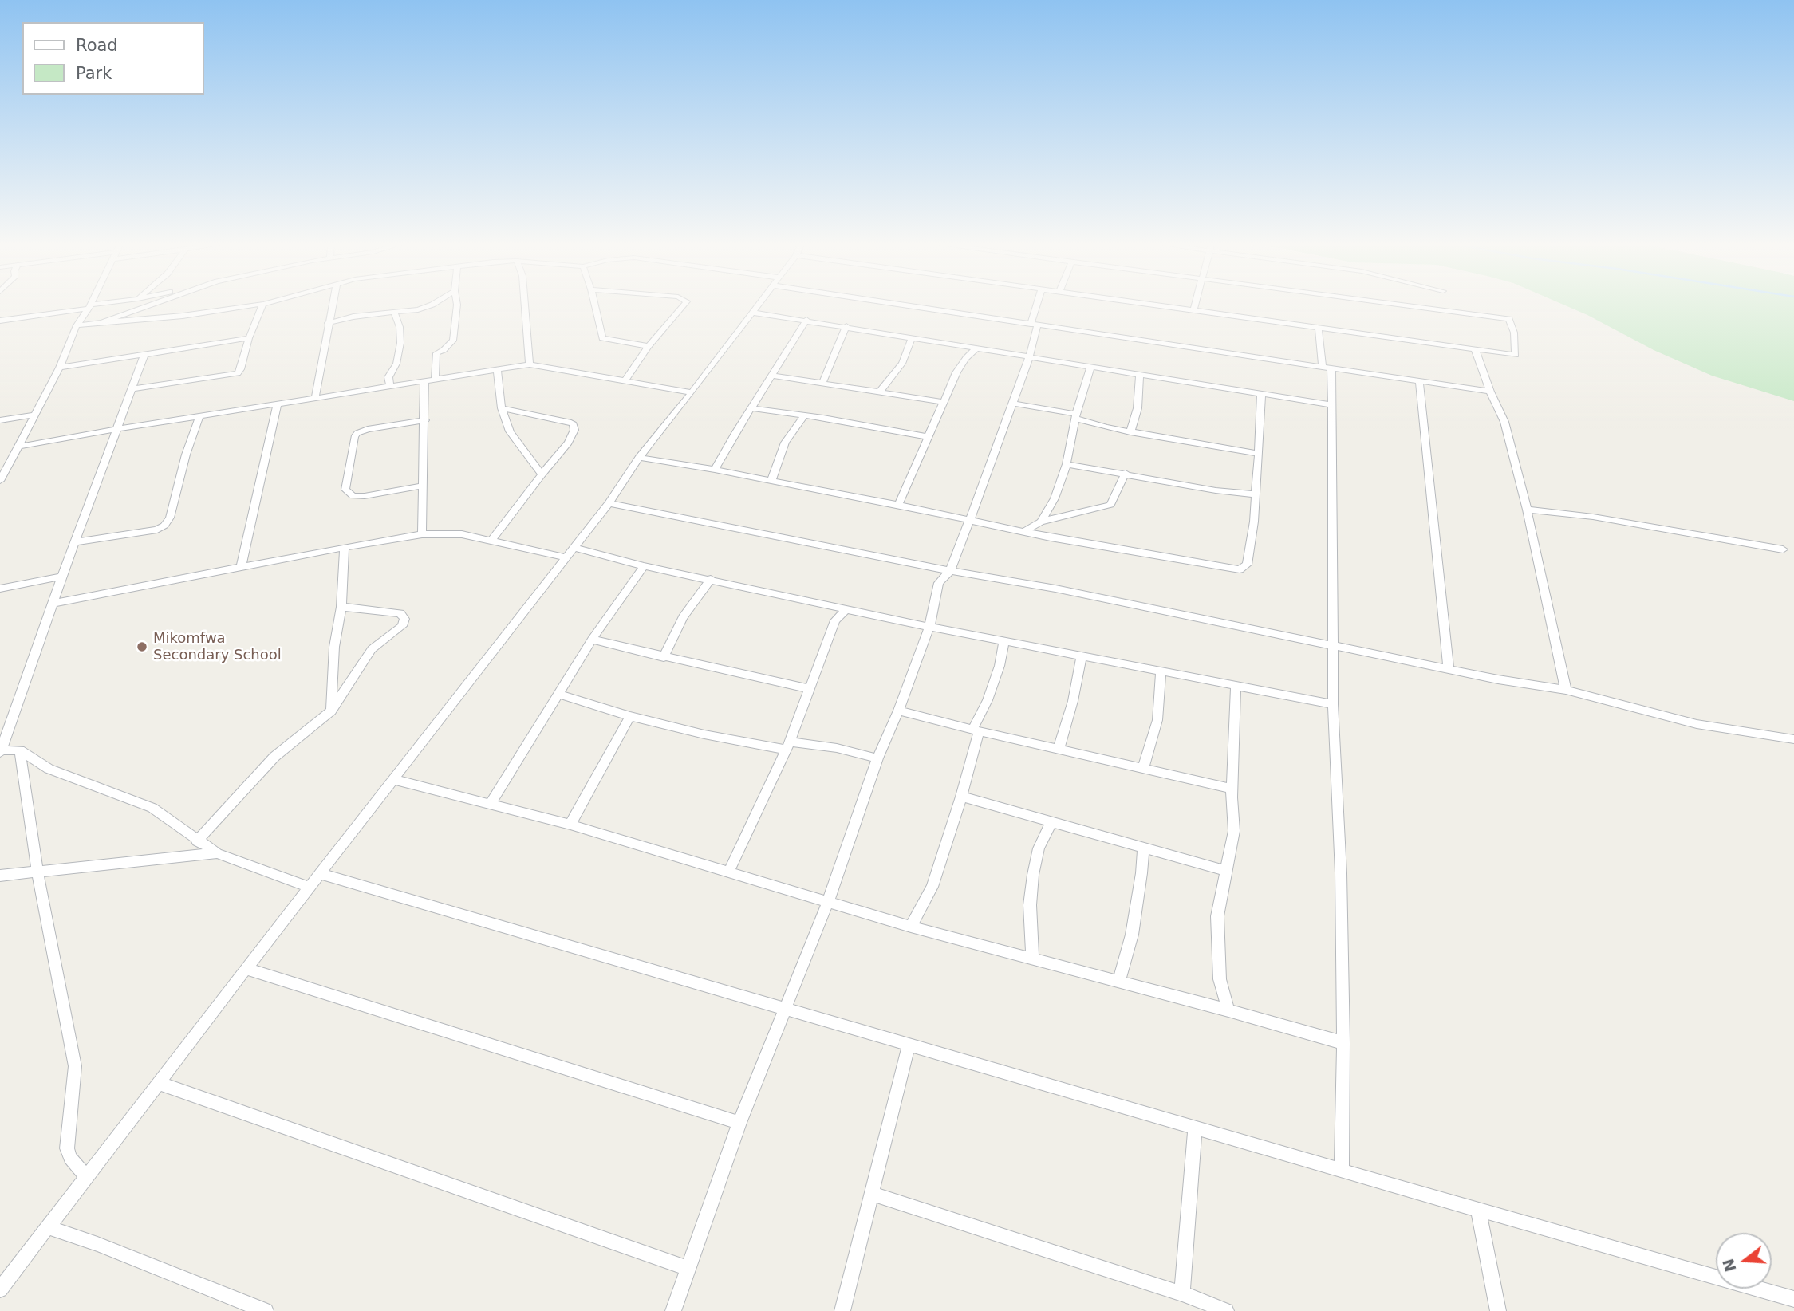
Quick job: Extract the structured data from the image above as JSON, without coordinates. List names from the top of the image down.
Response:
{
  "places": ["Mikomfwa Secondary School"],
  "legend": ["Road", "Park"],
  "north": "left"
}
